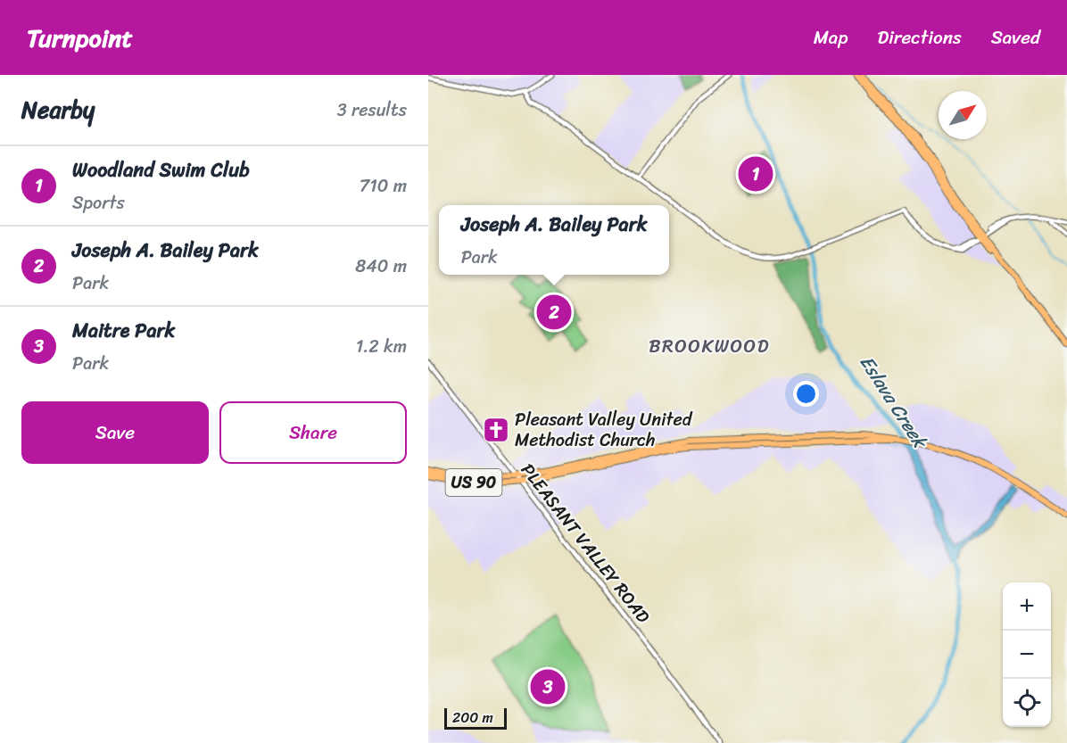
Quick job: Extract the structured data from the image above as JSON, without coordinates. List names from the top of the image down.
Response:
{
  "streets": {
    "main road": ["US 90"],
    "street": ["PLEASANT VALLEY ROAD"]
  },
  "crossings": [
    ["US 90", "PLEASANT VALLEY ROAD"]
  ],
  "districts": ["BROOKWOOD"],
  "water": ["Eslava Creek"],
  "places": {
    "church": ["Pleasant Valley United Methodist Church"]
  },
  "scale_bar": "200 m",
  "north": "top right",
  "page": {
    "header": "Turnpoint",
    "nav": ["Map", "Directions", "Saved"],
    "heading": ["Nearby", "3 results"],
    "list": [
      {
        "mark": "1",
        "name": "Woodland Swim Club",
        "note": "Sports",
        "value": "710 m"
      },
      {
        "mark": "2",
        "name": "Joseph A. Bailey Park",
        "note": "Park",
        "value": "840 m"
      },
      {
        "mark": "3",
        "name": "Maitre Park",
        "note": "Park",
        "value": "1.2 km"
      }
    ],
    "pins": ["1", "2", "3"],
    "popup": ["Joseph A. Bailey Park", "Park"],
    "buttons": ["Save", "Share"],
    "map_buttons": ["+", "−"],
    "scale": "200 m"
  }
}
